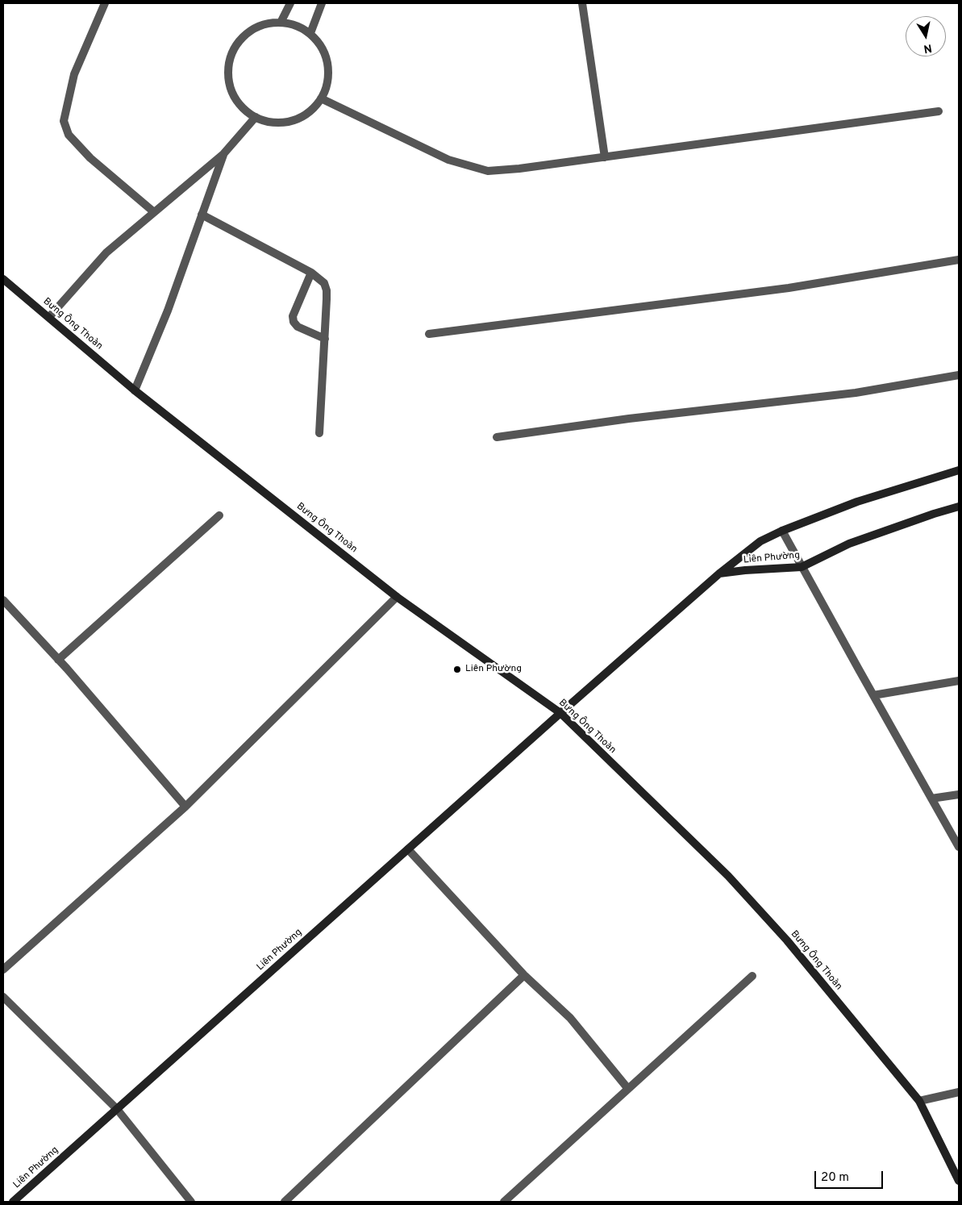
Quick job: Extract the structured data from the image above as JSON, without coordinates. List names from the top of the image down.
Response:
{
  "streets": {
    "street": ["Bưng Ông Thoàn", "Liên Phường"]
  },
  "crossings": [
    ["Bưng Ông Thoàn", "Liên Phường"]
  ],
  "places": ["Liên Phường"],
  "scale_bar": "20 m",
  "north": "bottom"
}
